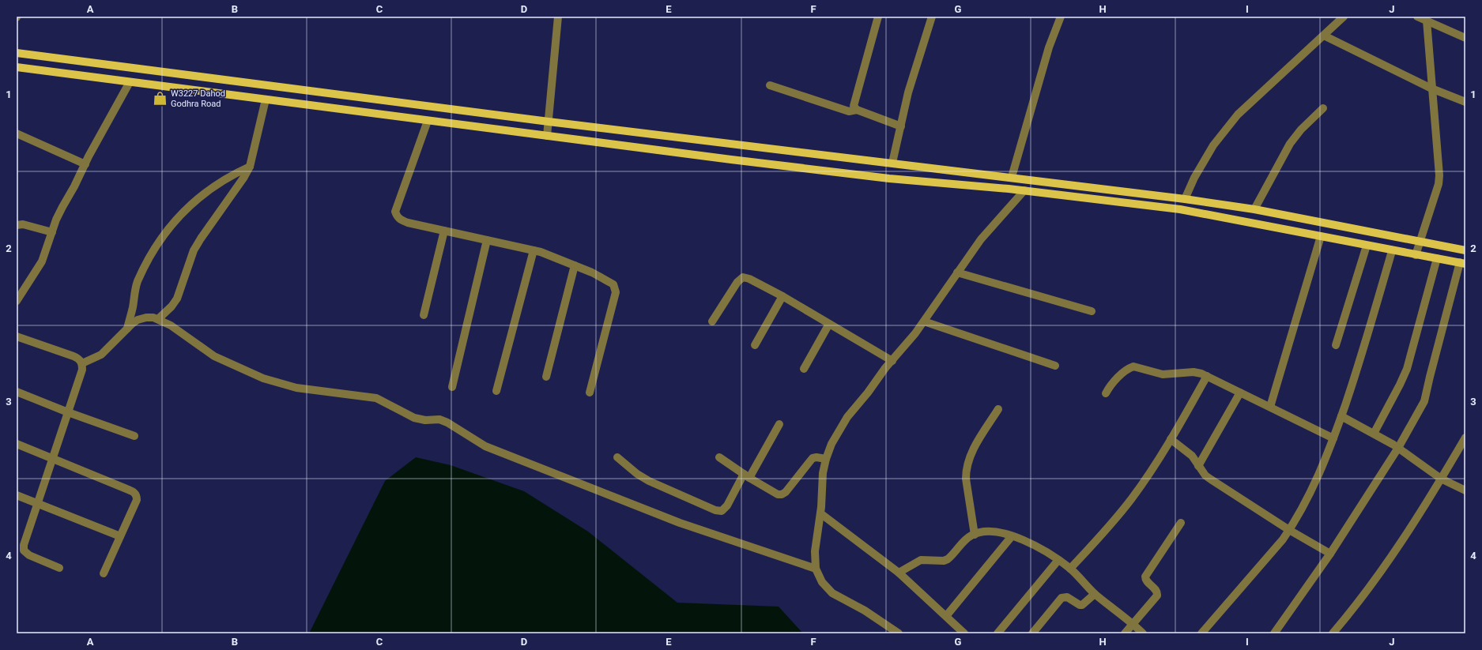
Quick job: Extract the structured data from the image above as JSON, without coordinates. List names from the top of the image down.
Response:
{
  "places": {
    "shop": ["W3227 Dahod Godhra Road"]
  },
  "grid": {
    "columns": [
      "A",
      "B",
      "C",
      "D",
      "E",
      "F",
      "G",
      "H",
      "I",
      "J"
    ],
    "rows": [
      "1",
      "2",
      "3",
      "4"
    ]
  }
}
